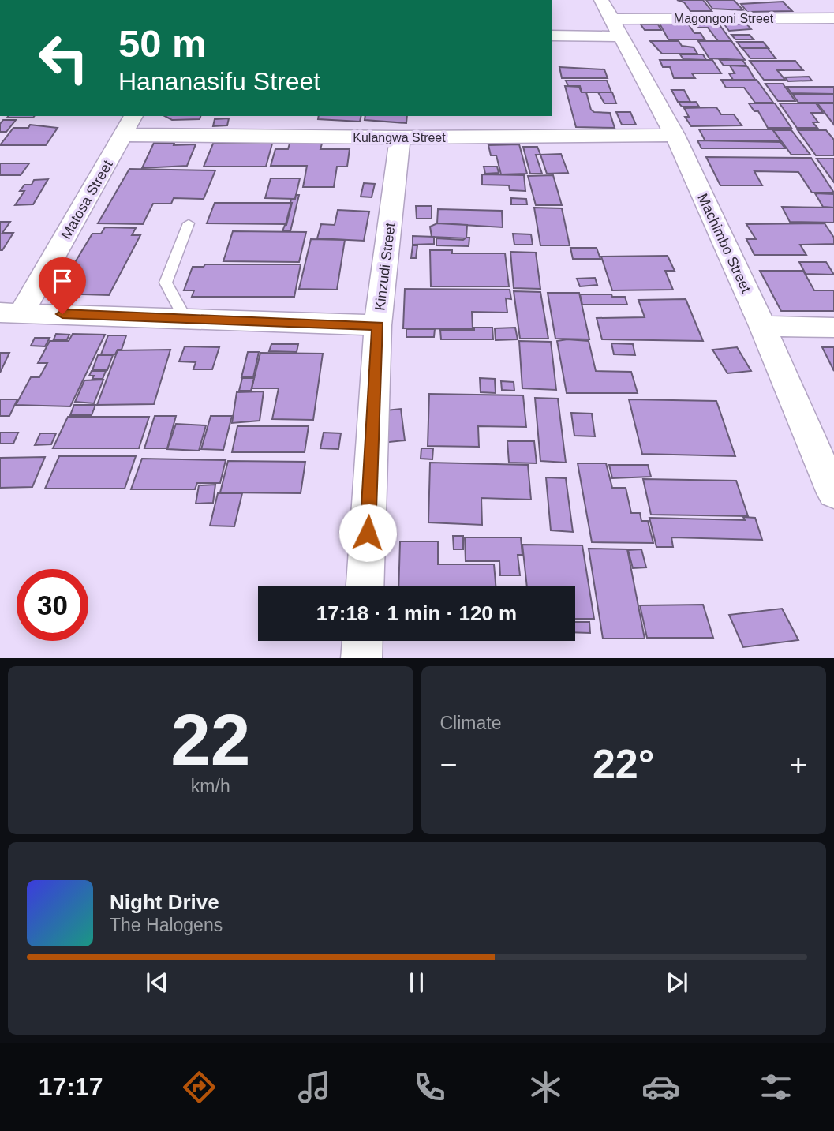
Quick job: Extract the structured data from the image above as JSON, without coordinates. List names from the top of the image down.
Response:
{
  "streets": {
    "street": [
      "Magongoni Street",
      "Kulangwa Street",
      "Matosa Street",
      "Machimbo Street",
      "Kinzudi Street"
    ]
  },
  "crossings": [
    ["Magongoni Street", "Machimbo Street"],
    ["Kulangwa Street", "Matosa Street"],
    ["Kulangwa Street", "Machimbo Street"],
    ["Kulangwa Street", "Kinzudi Street"]
  ],
  "page": {
    "turn": ["50 m", "Hananasifu Street"],
    "limit": "30",
    "trip": "17:18 · 1 min · 120 m",
    "tile": [
      ["22", "km/h"],
      "Climate"
    ],
    "heat": ["−", "22°", "+"],
    "song": ["Night Drive", "The Halogens"],
    "tabs": "17:17"
  }
}
